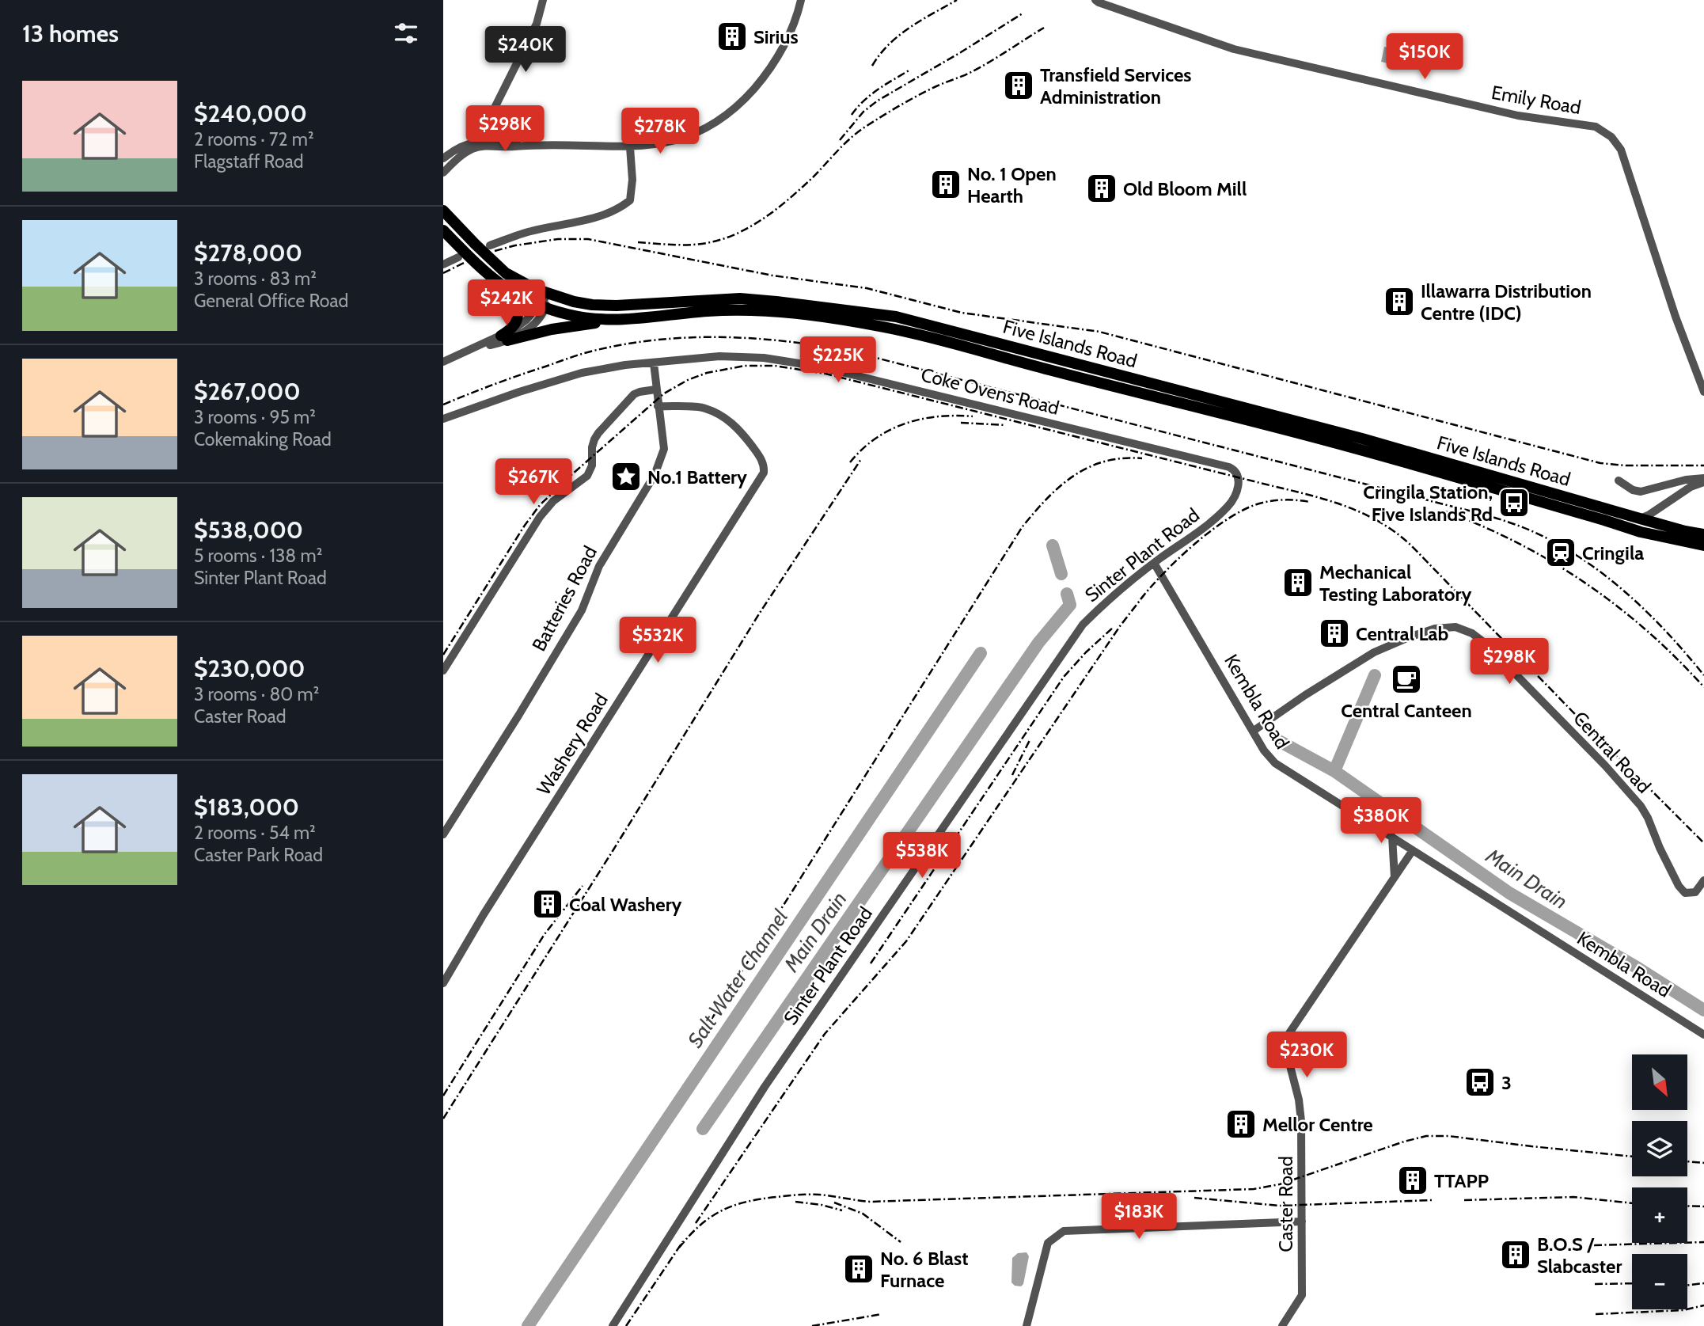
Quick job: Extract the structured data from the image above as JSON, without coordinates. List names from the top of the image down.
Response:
{
  "streets": {
    "main road": ["Five Islands Road"],
    "street": [
      "Emily Road",
      "Coke Ovens Road",
      "Sinter Plant Road",
      "Batteries Road",
      "Kembla Road",
      "Washery Road",
      "Central Road",
      "Caster Road"
    ]
  },
  "crossings": [
    ["Coke Ovens Road", "Sinter Plant Road"],
    ["Coke Ovens Road", "Batteries Road"],
    ["Sinter Plant Road", "Kembla Road"],
    ["Batteries Road", "Washery Road"],
    ["Kembla Road", "Central Road"],
    ["Kembla Road", "Caster Road"]
  ],
  "water": ["Main Drain", "Salt Water Channel"],
  "places": {
    "building": [
      "Sirius",
      "Transfield Services Administration",
      "No. 1 Open Hearth",
      "Old Bloom Mill",
      "Illawarra Distribution Centre (IDC)",
      "Mechanical Testing Laboratory",
      "Central Lab",
      "Coal Washery",
      "Mellor Centre",
      "TTAPP",
      "B.O.S / Slabcaster",
      "No. 6 Blast Furnace"
    ],
    "place": ["No.1 Battery"],
    "bus stop": ["Cringila Station, Five Islands Rd", "3"],
    "station": ["Cringila"],
    "cafe": ["Central Canteen"]
  },
  "north": "bottom right",
  "page": {
    "heading": "13 homes",
    "price": [
      "$240K",
      "$150K",
      "$298K",
      "$278K",
      "$242K",
      "$225K",
      "$267K",
      "$532K",
      "$298K",
      "$380K",
      "$538K",
      "$230K",
      "$183K"
    ],
    "list": [
      {
        "name": "$240,000",
        "note": "2 rooms · 72 m² · Flagstaff Road"
      },
      {
        "name": "$278,000",
        "note": "3 rooms · 83 m² · General Office Road"
      },
      {
        "name": "$267,000",
        "note": "3 rooms · 95 m² · Cokemaking Road"
      },
      {
        "name": "$538,000",
        "note": "5 rooms · 138 m² · Sinter Plant Road"
      },
      {
        "name": "$230,000",
        "note": "3 rooms · 80 m² · Caster Road"
      },
      {
        "name": "$183,000",
        "note": "2 rooms · 54 m² · Caster Park Road"
      }
    ],
    "map_buttons": ["+", "−"]
  }
}
